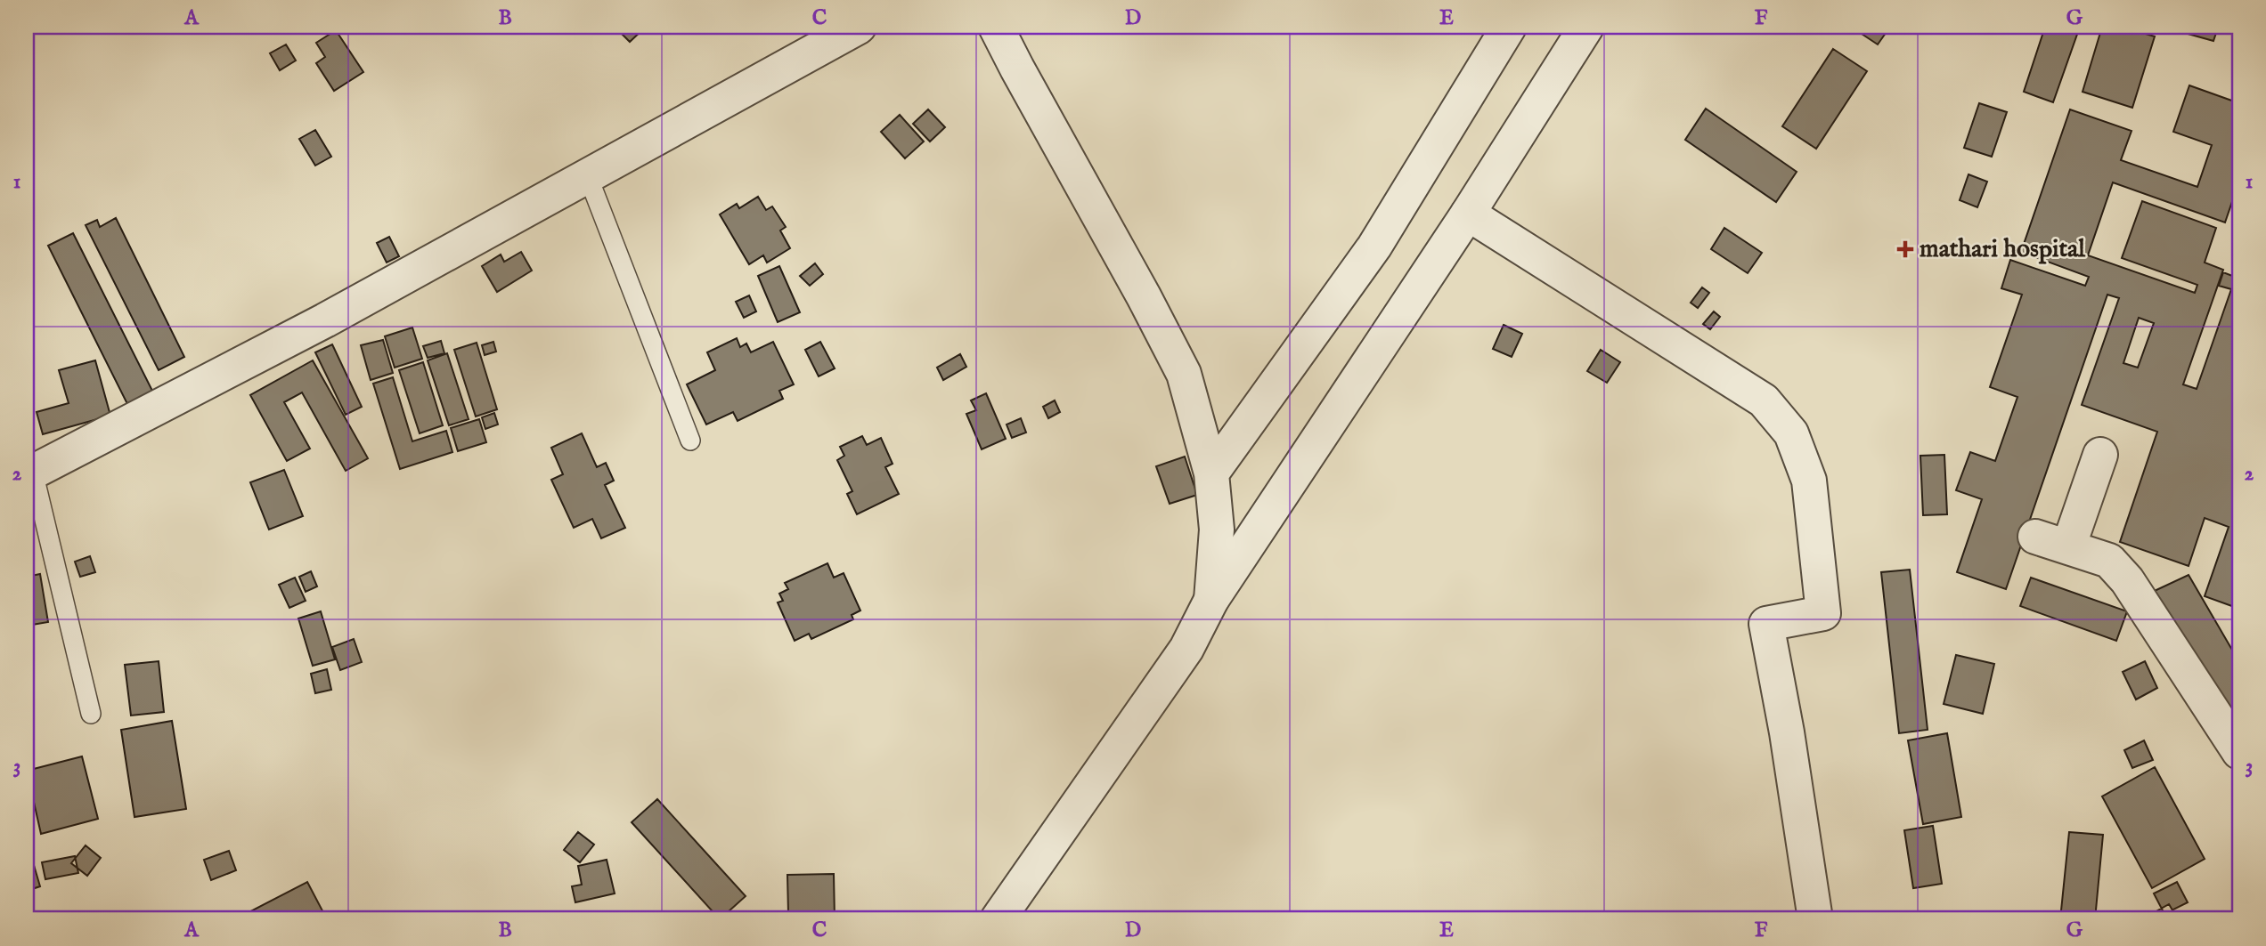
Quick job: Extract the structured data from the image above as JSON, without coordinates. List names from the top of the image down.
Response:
{
  "places": {
    "health": ["mathari hospital"]
  },
  "grid": {
    "columns": [
      "A",
      "B",
      "C",
      "D",
      "E",
      "F",
      "G"
    ],
    "rows": ["1", "2", "3"]
  }
}
